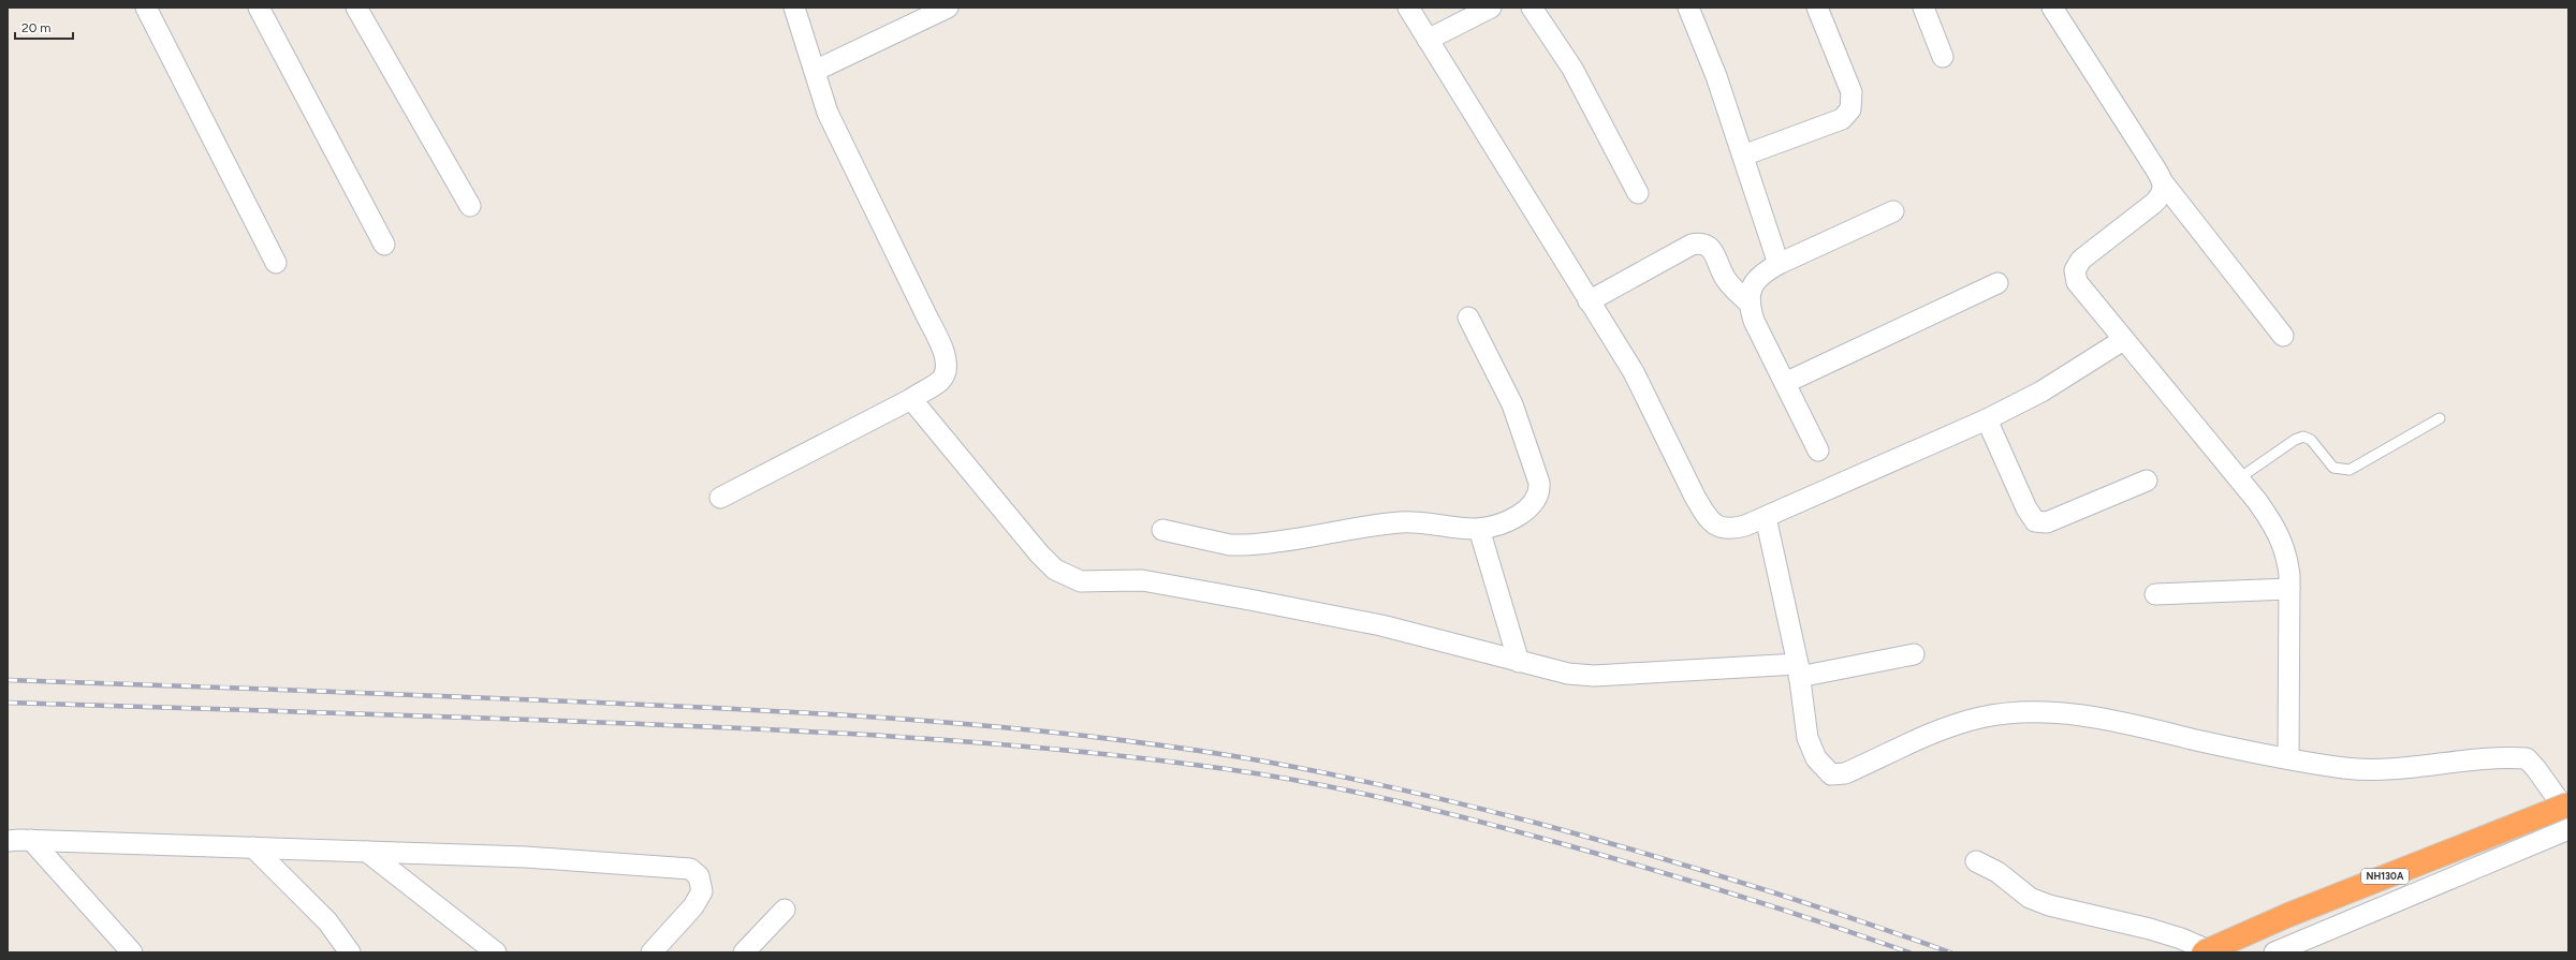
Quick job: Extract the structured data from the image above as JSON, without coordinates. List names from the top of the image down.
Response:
{
  "streets": {
    "highway": ["NH130A"]
  },
  "scale_bar": "20 m"
}
